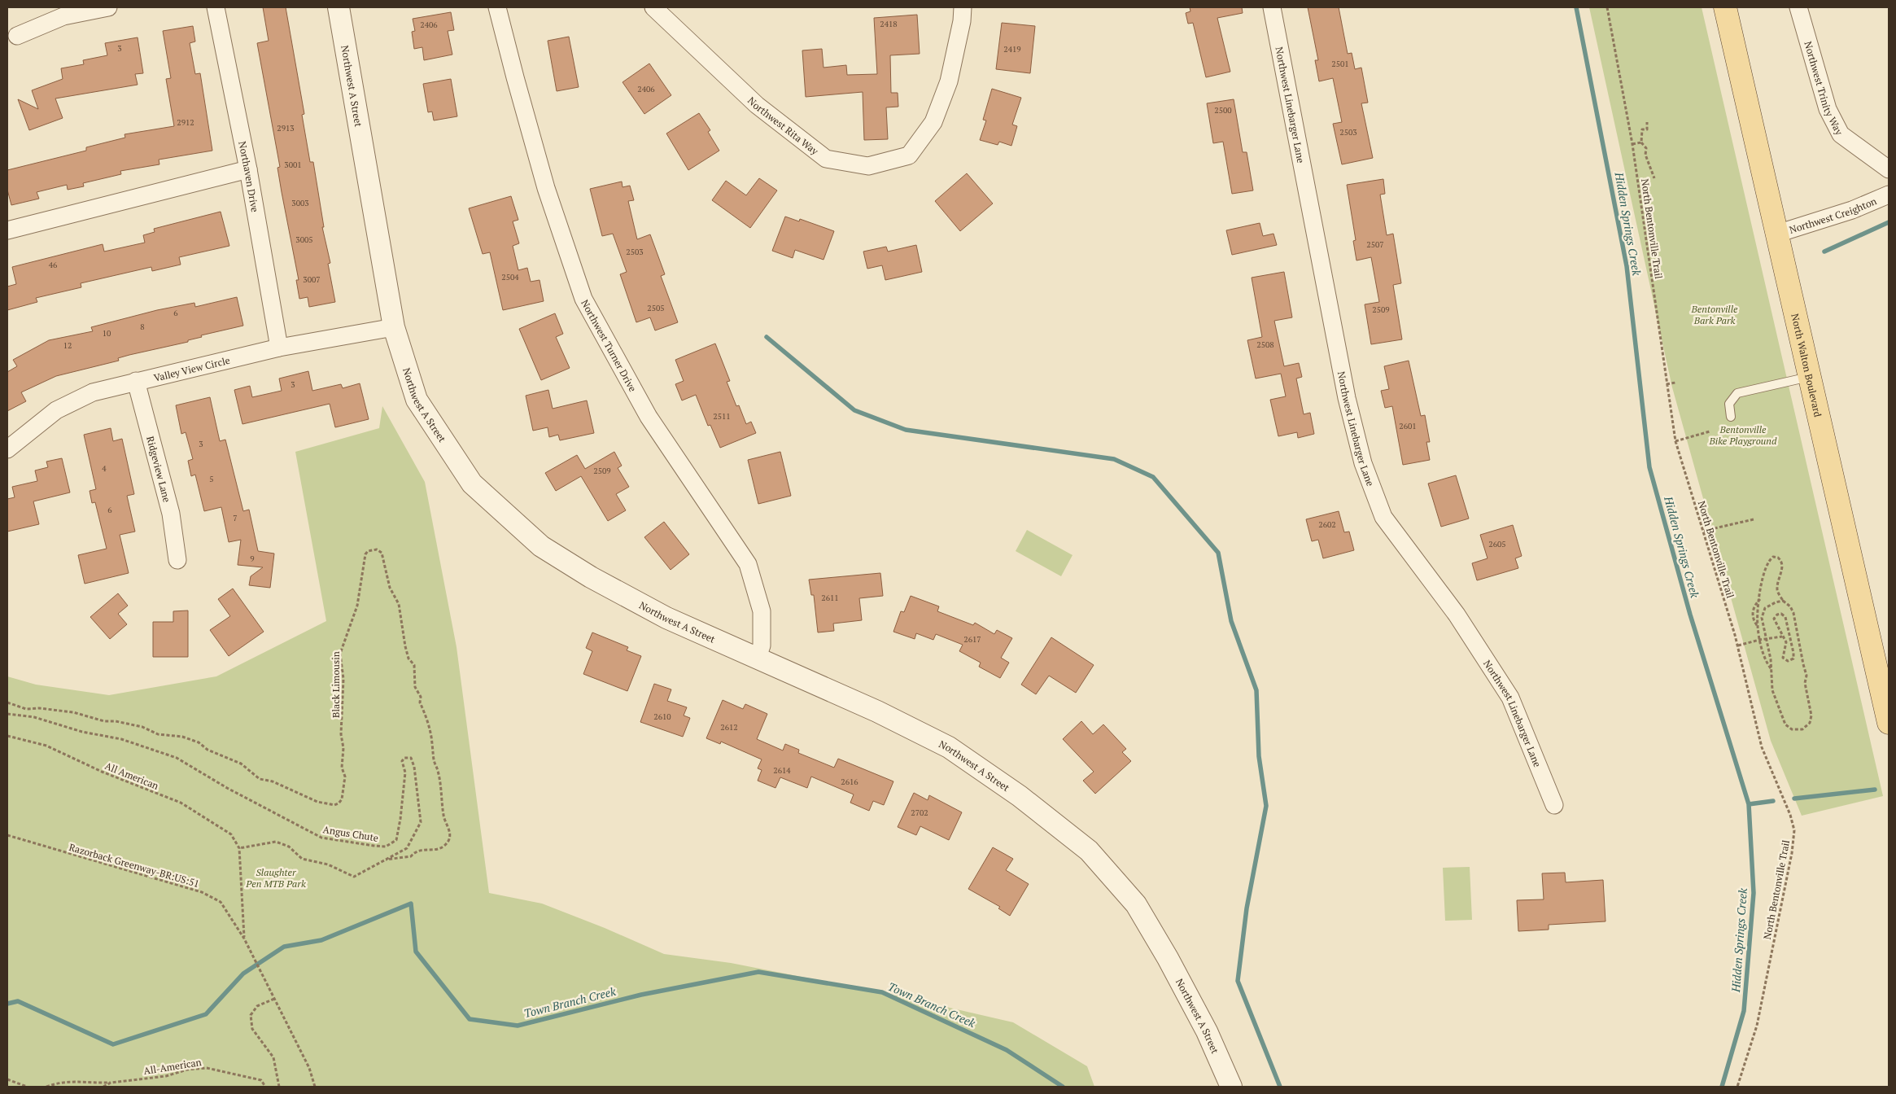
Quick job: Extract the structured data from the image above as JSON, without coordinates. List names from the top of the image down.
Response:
{
  "streets": {
    "main road": ["North Walton Boulevard"],
    "street": [
      "Northwest A Street",
      "Northwest Trinity Way",
      "Northwest Linebarger Lane",
      "Northwest Rita Way",
      "Northaven Drive",
      "Northwest Creighton",
      "Northwest Turner Drive",
      "Valley View Circle",
      "Ridgeview Lane"
    ],
    "path": [
      "North Bentonville Trail",
      "Black Limousin",
      "All American",
      "Angus Chute",
      "Razorback Greenway-BR:US:51",
      "All-American"
    ]
  },
  "crossings": [
    ["Northwest A Street", "Northwest Turner Drive"],
    ["Northwest A Street", "Valley View Circle"],
    ["Northaven Drive", "Valley View Circle"],
    ["Northwest Creighton", "North Walton Boulevard"],
    ["Valley View Circle", "Ridgeview Lane"],
    ["Black Limousin", "Angus Chute"],
    ["All American", "Angus Chute"]
  ],
  "water": ["Hidden Springs Creek", "Town Branch Creek"],
  "parks": ["Bentonville Bark Park", "Bentonville Bike Playground", "Slaughter Pen MTB Park"],
  "house_numbers": [
    "2418",
    "2406",
    "3",
    "2419",
    "2501",
    "2406",
    "2500",
    "2912",
    "2913",
    "2503",
    "3001",
    "3003",
    "3005",
    "2507",
    "2503",
    "46",
    "2504",
    "3007",
    "2505",
    "2509",
    "6",
    "8",
    "10",
    "2508",
    "12",
    "3",
    "2511",
    "2601",
    "3",
    "4",
    "2509",
    "5",
    "6",
    "7",
    "2602",
    "2605",
    "9",
    "2611",
    "2617",
    "2610",
    "2612",
    "2614",
    "2616",
    "2702"
  ]
}
